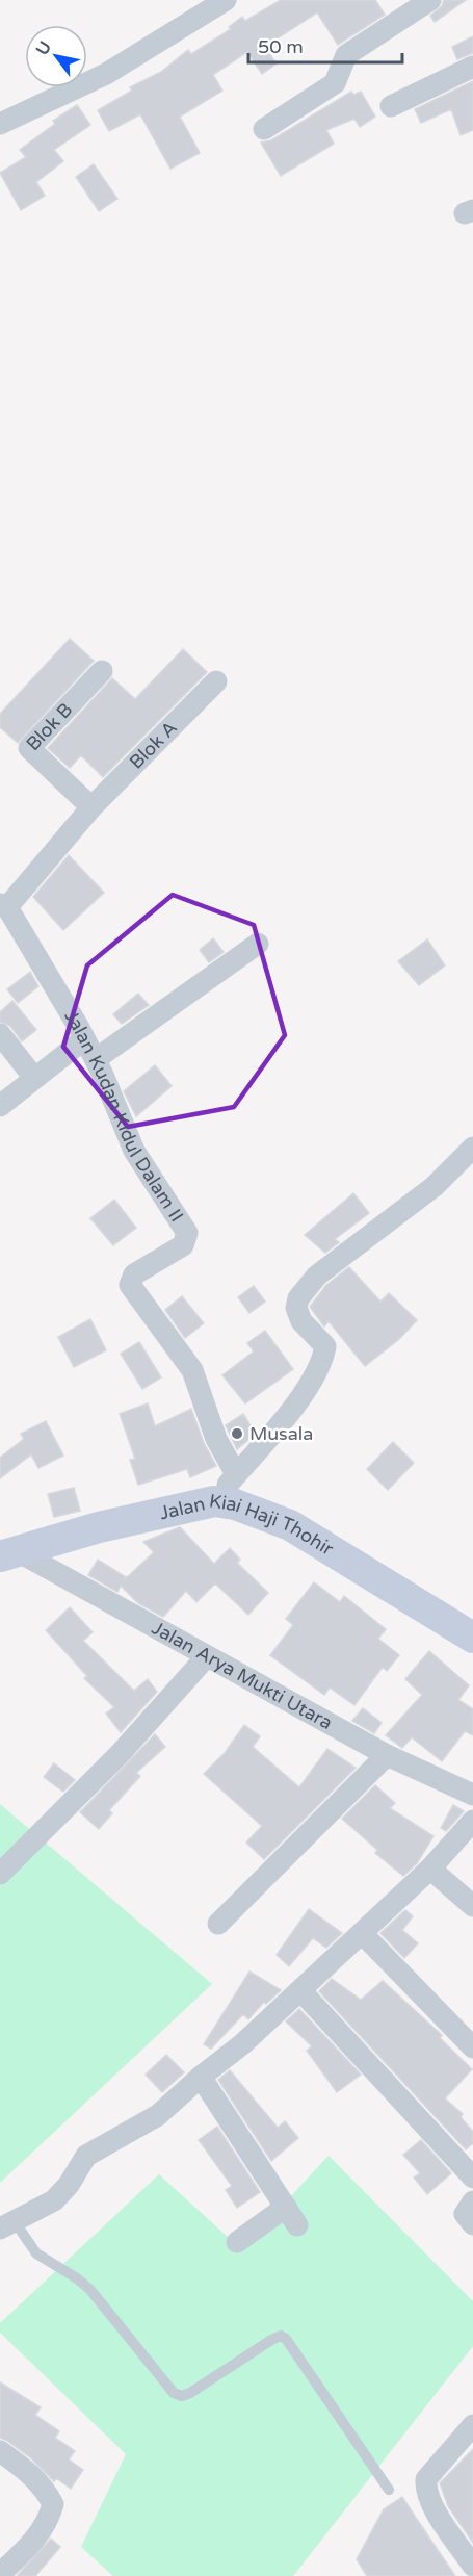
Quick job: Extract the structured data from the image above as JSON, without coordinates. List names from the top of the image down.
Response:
{
  "streets": {
    "street": [
      "Blok B",
      "Blok A",
      "Jalan Kudan Kidul Dalam II",
      "Jalan Kiai Haji Thohir",
      "Jalan Arya Mukti Utara"
    ]
  },
  "crossings": [
    ["Blok B", "Blok A"],
    ["Blok A", "Jalan Kudan Kidul Dalam II"],
    ["Jalan Kiai Haji Thohir", "Jalan Arya Mukti Utara"]
  ],
  "places": ["Musala"],
  "scale_bar": "50 m",
  "north": "top left"
}
